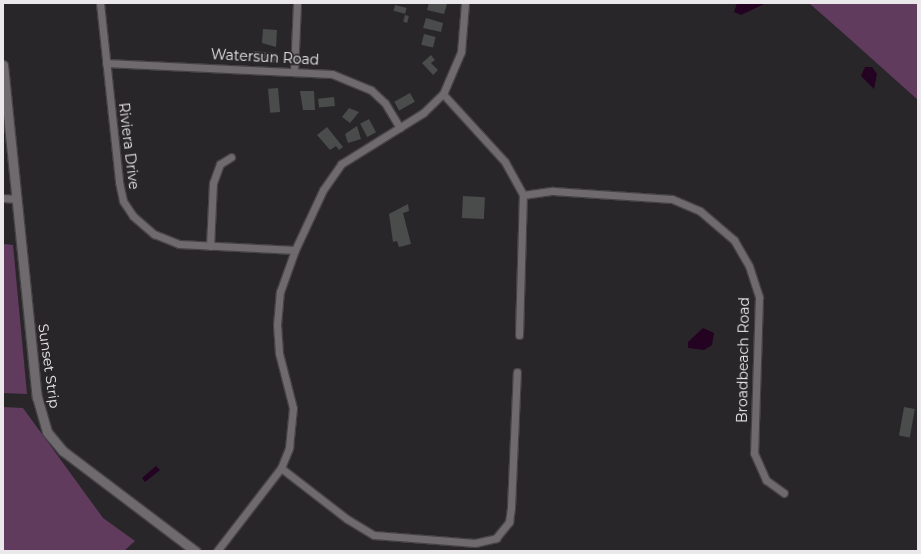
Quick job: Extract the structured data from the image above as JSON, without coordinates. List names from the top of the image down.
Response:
{
  "streets": {
    "street": [
      "Watersun Road",
      "Riviera Drive",
      "Broadbeach Road",
      "Sunset Strip"
    ]
  },
  "crossings": [
    ["Watersun Road", "Riviera Drive"]
  ]
}
